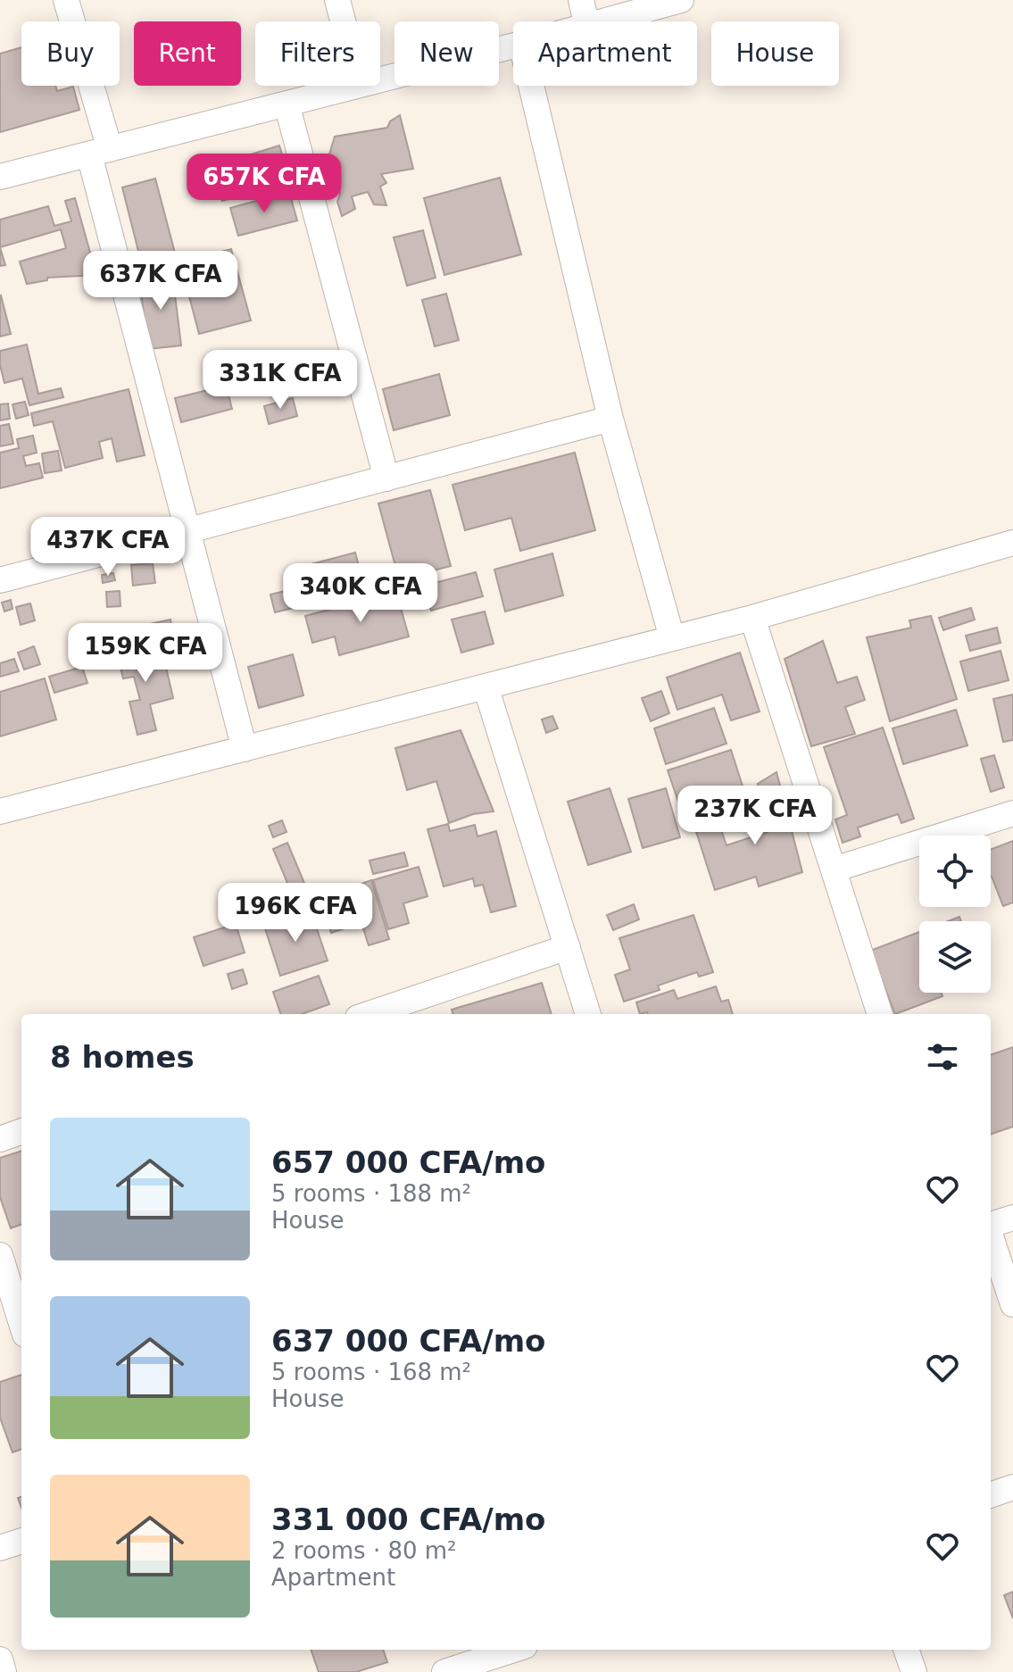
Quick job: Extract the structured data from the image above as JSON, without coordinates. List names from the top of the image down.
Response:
{
  "page": {
    "chip": [
      "Buy",
      "Rent",
      "Filters",
      "New",
      "Apartment",
      "House"
    ],
    "price": [
      "657K CFA",
      "637K CFA",
      "331K CFA",
      "437K CFA",
      "340K CFA",
      "159K CFA",
      "237K CFA",
      "196K CFA"
    ],
    "heading": "8 homes",
    "list": [
      {
        "name": "657 000 CFA/mo",
        "note": "5 rooms · 188 m² · House"
      },
      {
        "name": "637 000 CFA/mo",
        "note": "5 rooms · 168 m² · House"
      },
      {
        "name": "331 000 CFA/mo",
        "note": "2 rooms · 80 m² · Apartment"
      }
    ]
  }
}
